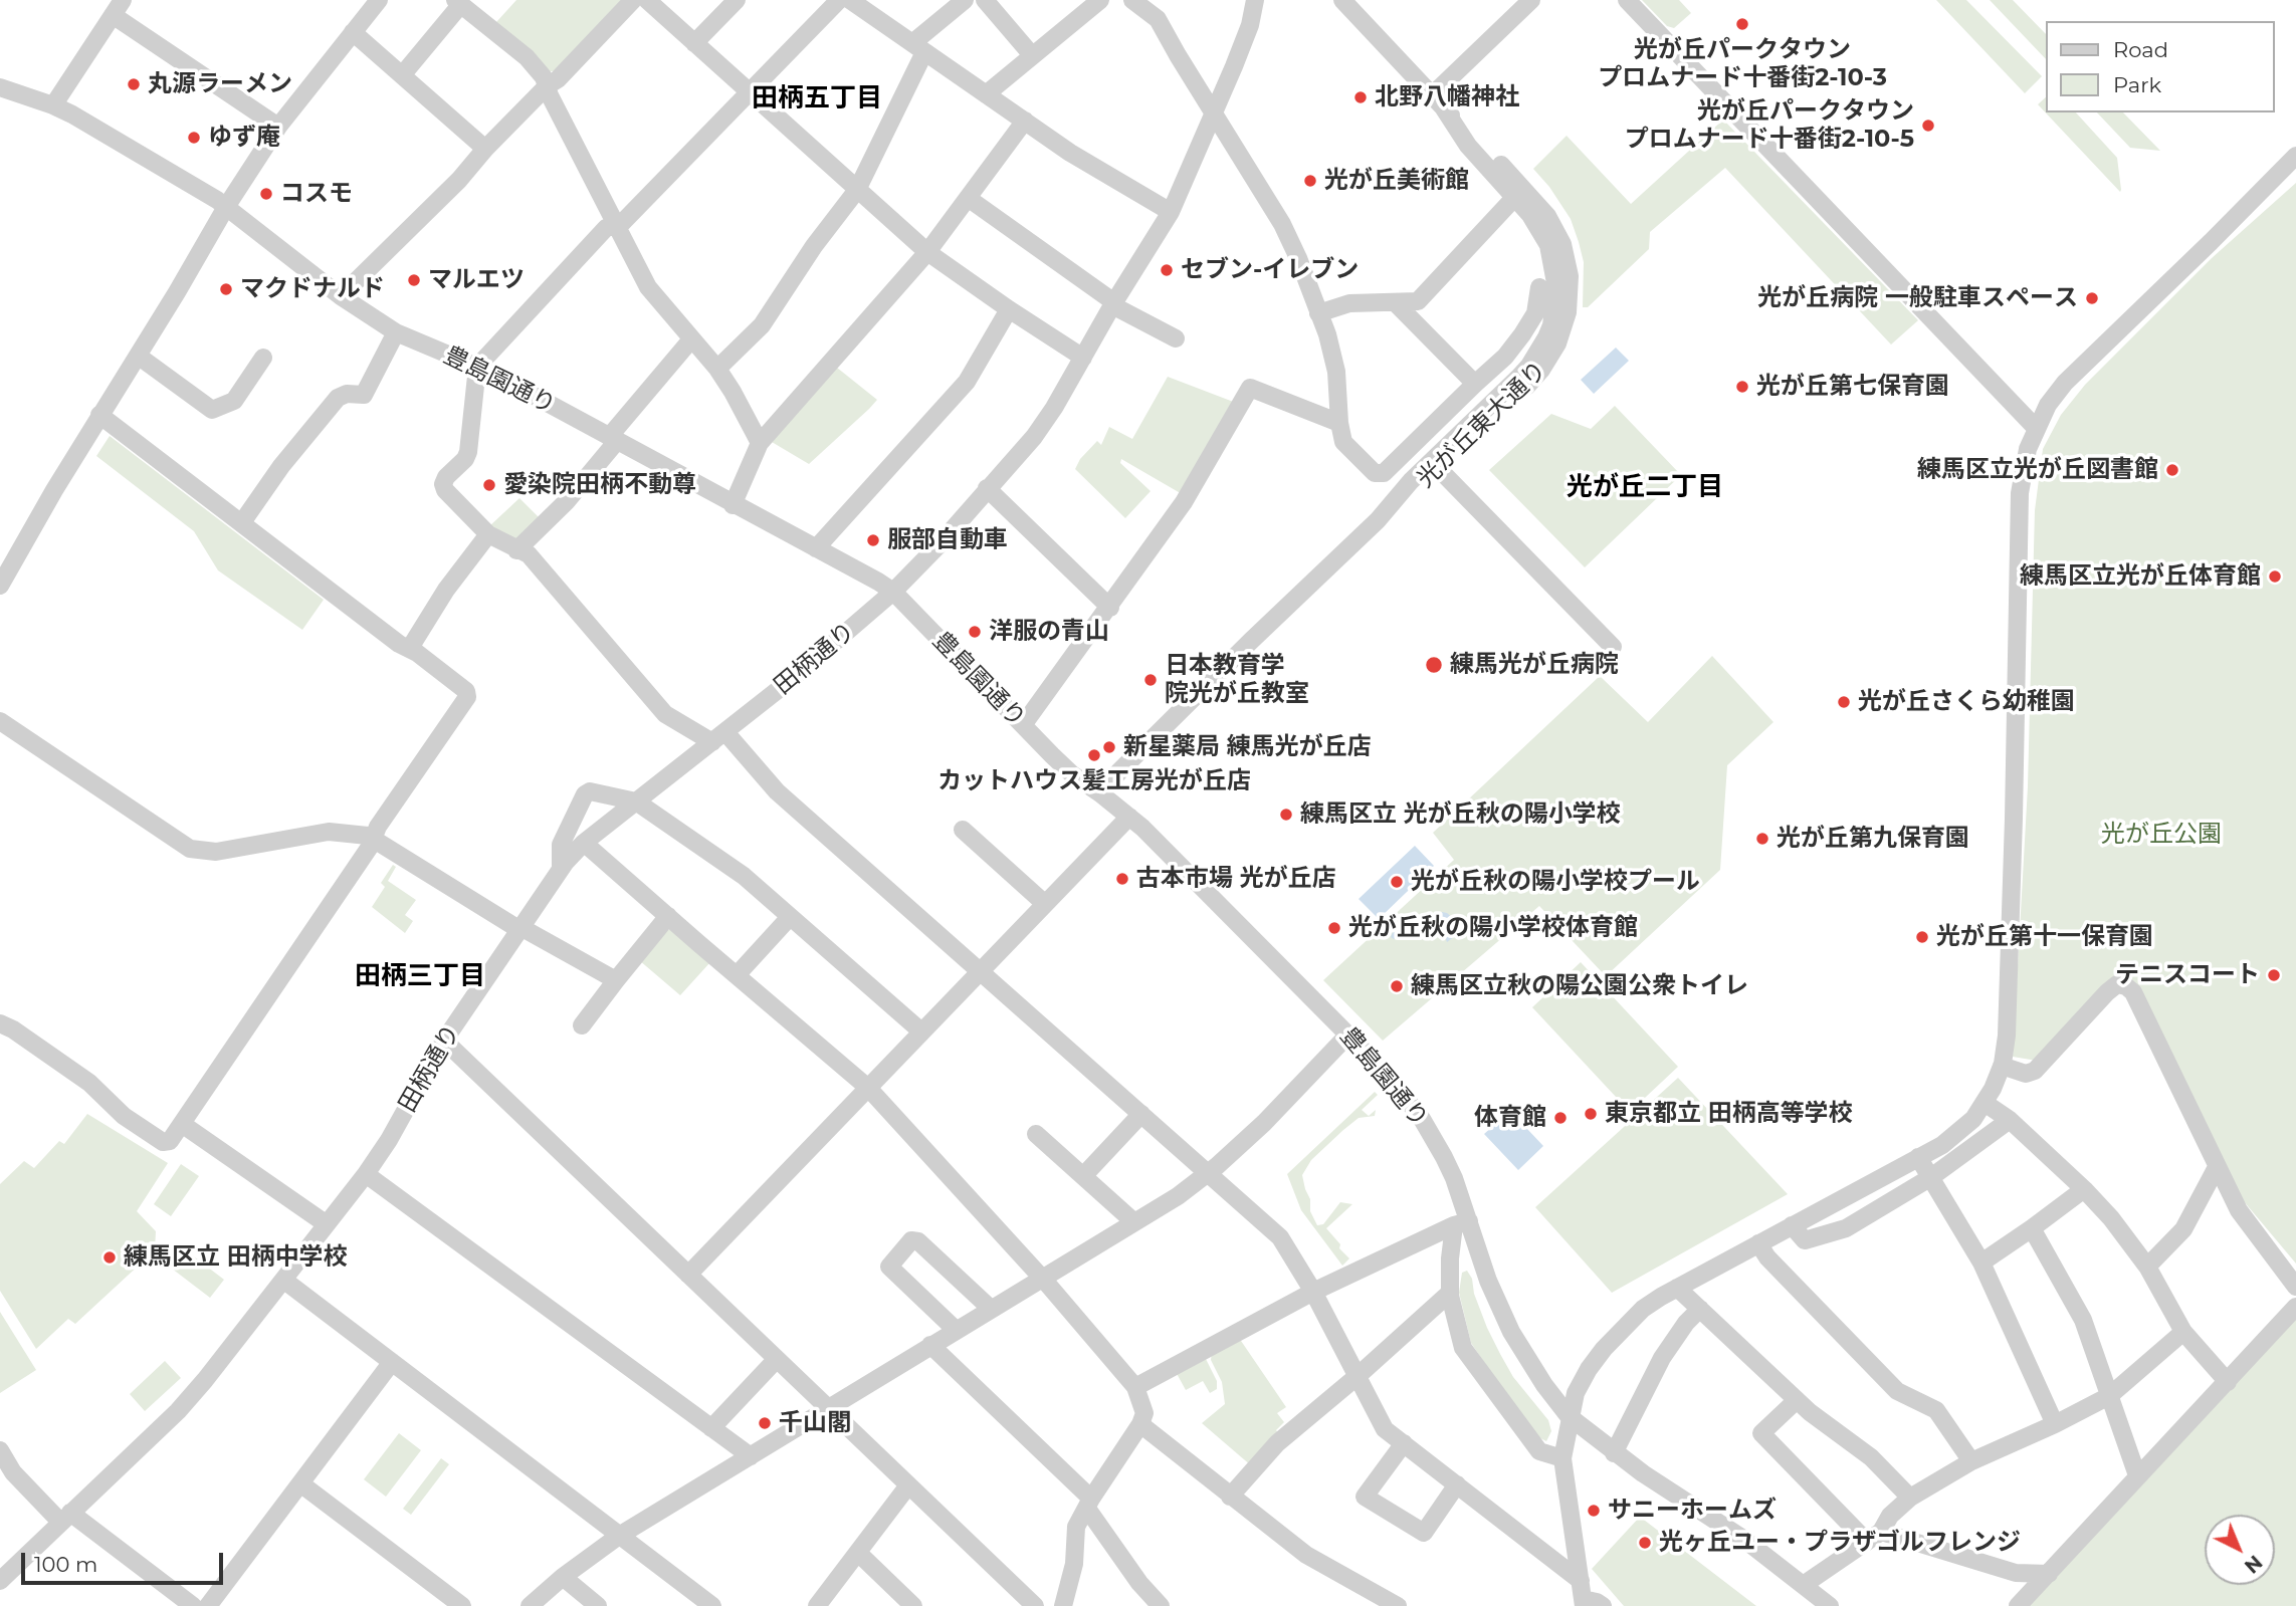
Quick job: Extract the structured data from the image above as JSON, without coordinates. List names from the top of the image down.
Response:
{
  "streets": {
    "street": ["豊島園通り", "光が丘東大通り", "田柄通り"]
  },
  "crossings": [
    ["豊島園通り", "光が丘東大通り"],
    ["豊島園通り", "田柄通り"]
  ],
  "districts": ["田柄五丁目", "光が丘二丁目", "田柄三丁目"],
  "parks": ["光が丘公園"],
  "places": [
    "光が丘パークタウン プロムナード十番街2-10-3",
    "丸源ラーメン",
    "北野八幡神社",
    "光が丘パークタウン プロムナード十番街2-10-5",
    "ゆず庵",
    "光が丘美術館",
    "コスモ",
    "セブン-イレブン",
    "マルエツ",
    "マクドナルド",
    "光が丘病院 一般駐車スペース",
    "光が丘第七保育園",
    "練馬区立光が丘図書館",
    "愛染院田柄不動尊",
    "服部自動車",
    "練馬区立光が丘体育館",
    "洋服の青山",
    "練馬光が丘病院",
    "日本教育学 院光が丘教室",
    "光が丘さくら幼稚園",
    "新星薬局 練馬光が丘店",
    "カットハウス髪工房光が丘店",
    "練馬区立 光が丘秋の陽小学校",
    "光が丘第九保育園",
    "古本市場 光が丘店",
    "光が丘秋の陽小学校プール",
    "光が丘秋の陽小学校体育館",
    "光が丘第十一保育園",
    "テニスコート",
    "練馬区立秋の陽公園公衆トイレ",
    "東京都立 田柄高等学校",
    "体育館",
    "練馬区立 田柄中学校",
    "千山閣",
    "サニーホームズ",
    "光ヶ丘ユー・プラザゴルフレンジ"
  ],
  "legend": ["Road", "Park"],
  "scale_bar": "100 m",
  "north": "bottom right"
}
